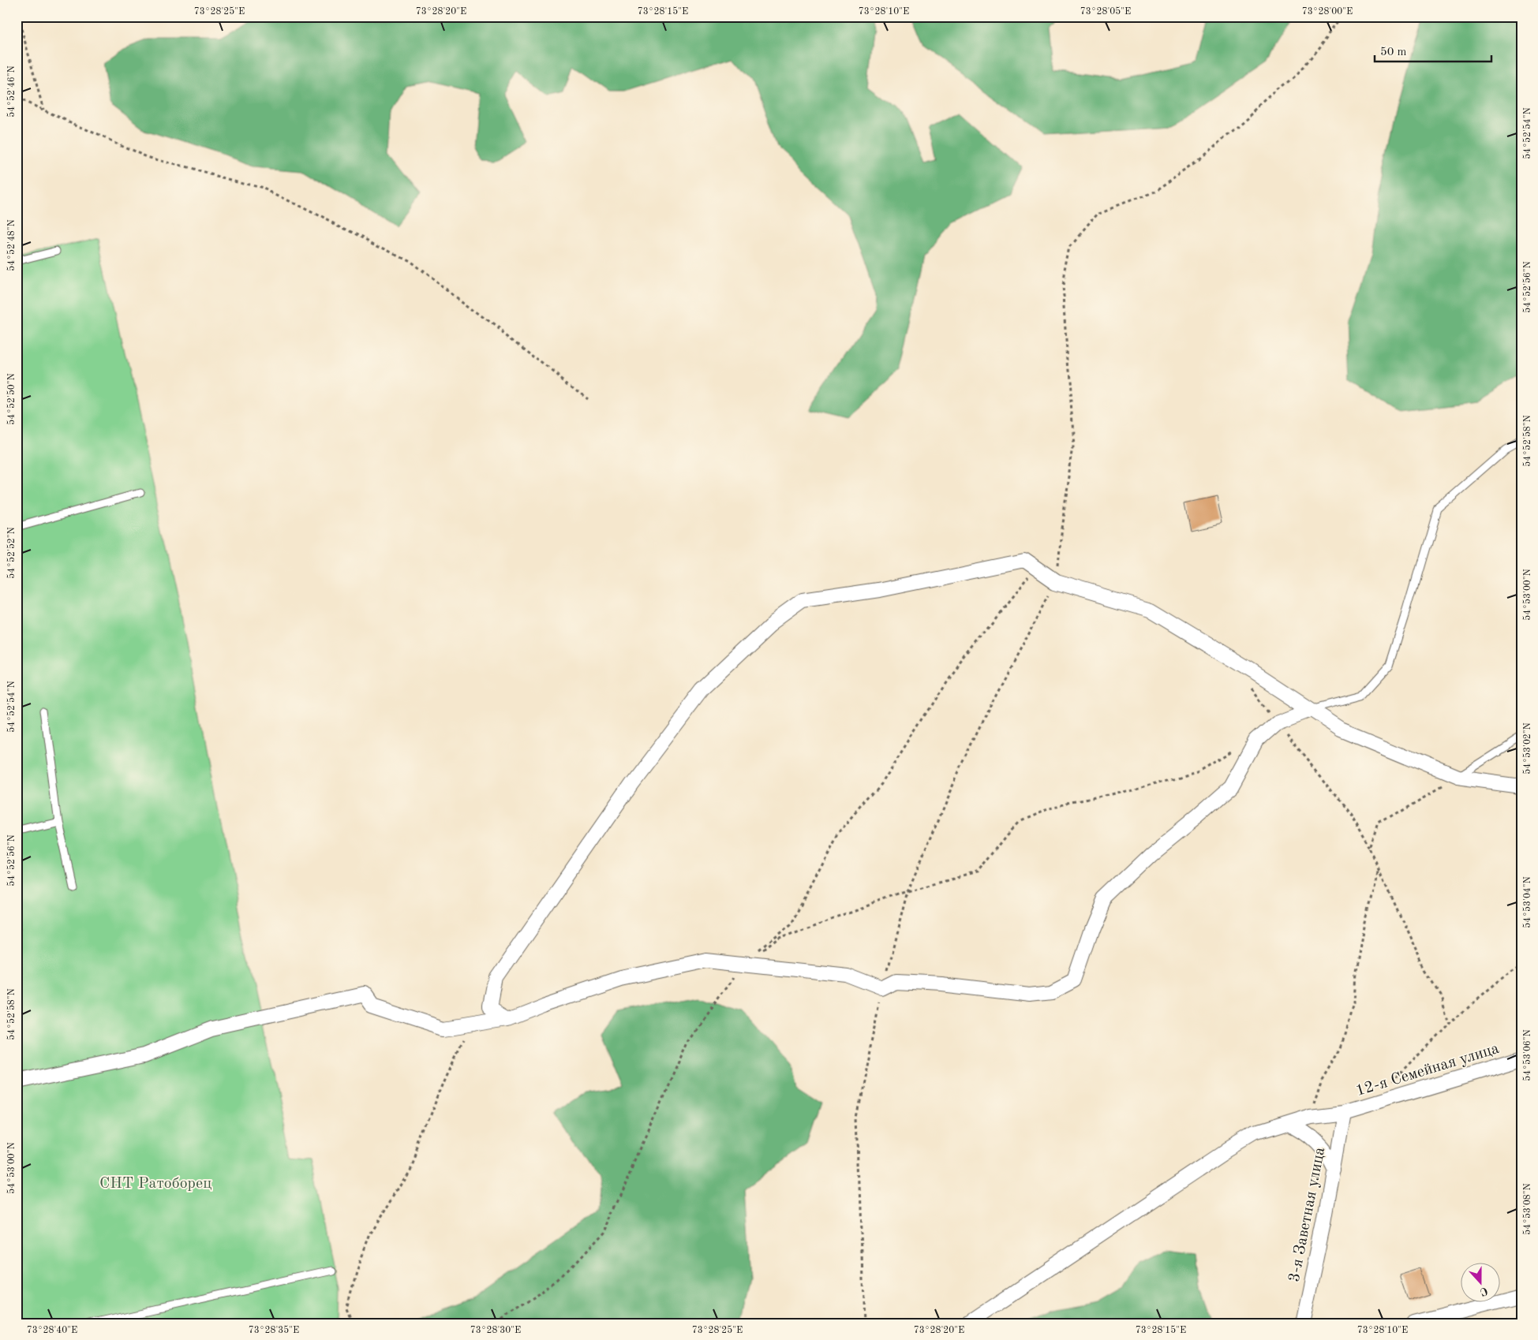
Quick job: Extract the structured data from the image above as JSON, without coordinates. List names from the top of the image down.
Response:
{
  "streets": {
    "street": ["12-я Семейная улица", "3-я Заветная улица"]
  },
  "crossings": [
    ["12-я Семейная улица", "3-я Заветная улица"]
  ],
  "parks": ["СНТ Ратоборец"],
  "scale_bar": "50 m",
  "north": "bottom",
  "coordinates": [
    "73°28'25\"E",
    "73°28'20\"E",
    "73°28'15\"E",
    "73°28'10\"E",
    "73°28'05\"E",
    "73°28'00\"E",
    "54°52'46\"N",
    "54°52'54\"N",
    "54°52'48\"N",
    "54°52'56\"N",
    "54°52'50\"N",
    "54°52'58\"N",
    "54°52'52\"N",
    "54°53'00\"N",
    "54°53'02\"N",
    "54°53'04\"N",
    "54°53'06\"N",
    "54°53'08\"N",
    "73°28'40\"E",
    "73°28'35\"E",
    "73°28'30\"E"
  ]
}
